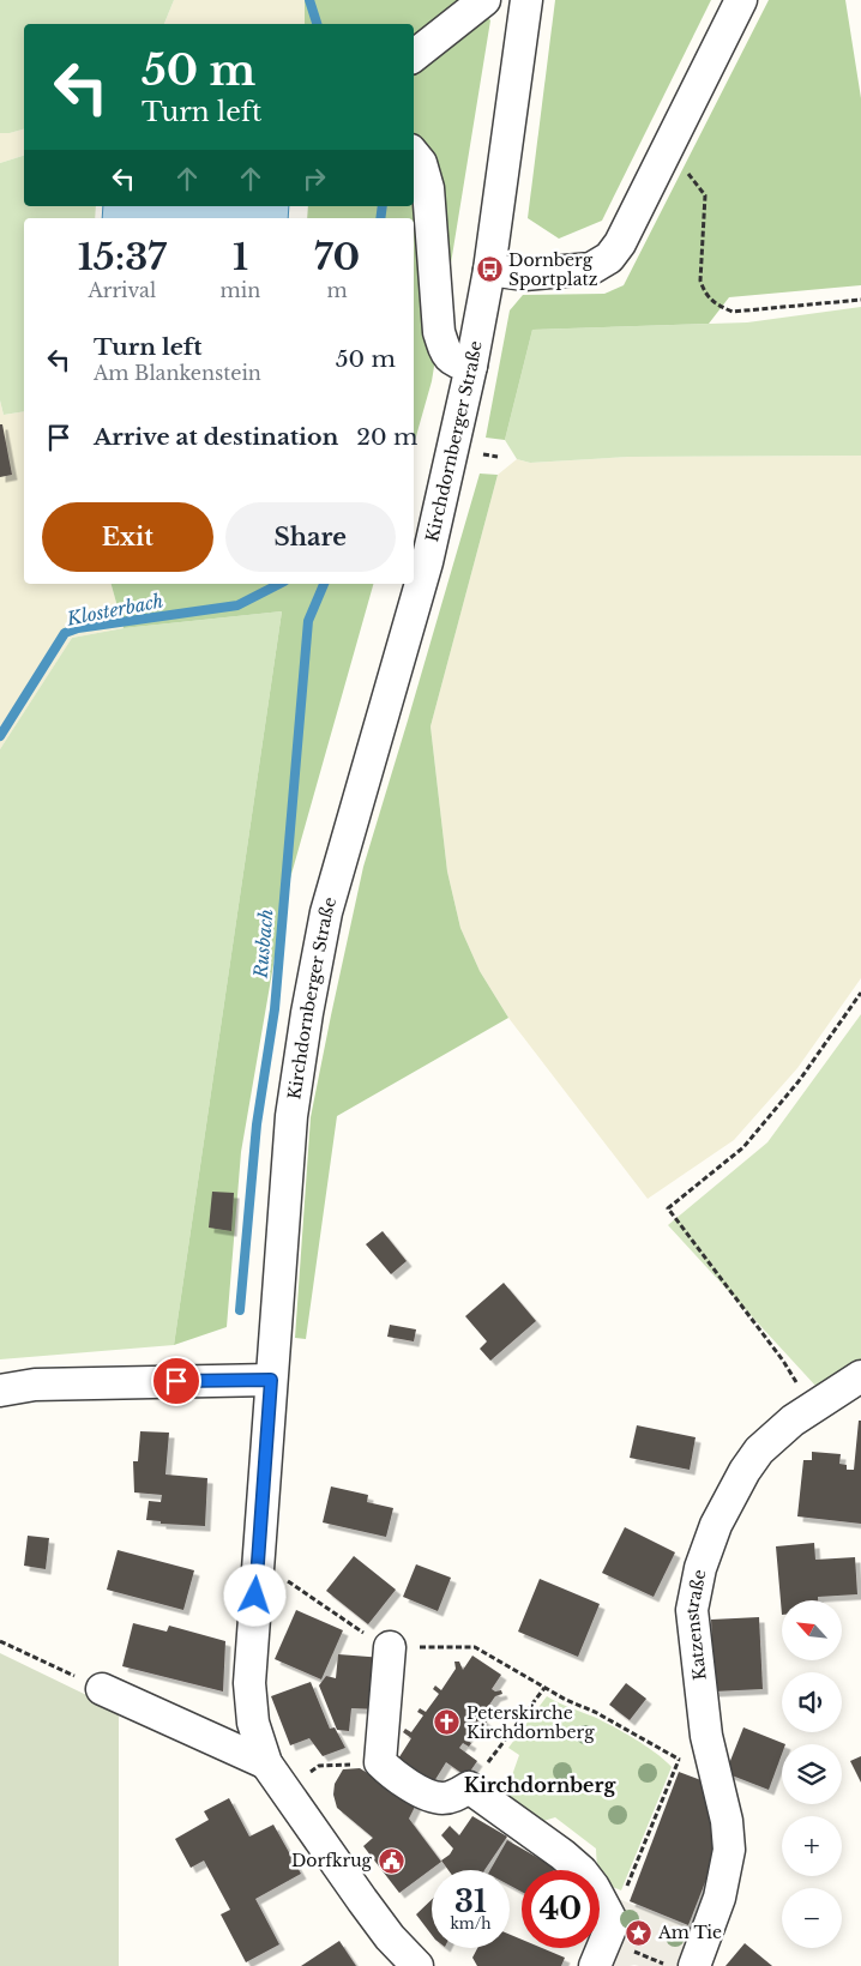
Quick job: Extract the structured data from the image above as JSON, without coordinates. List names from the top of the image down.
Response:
{
  "streets": {
    "street": ["Kirchdornberger Straße", "Katzenstraße"]
  },
  "districts": ["Kirchdornberg"],
  "water": ["Klosterbach", "Rusbach"],
  "places": {
    "bus stop": ["Dornberg Sportplatz"],
    "church": ["Peterskirche Kirchdornberg"],
    "public building": ["Dorfkrug"],
    "place": ["Am Tie"]
  },
  "north": "top left",
  "page": {
    "turn": ["50 m", "Turn left"],
    "eta": [
      "15:37",
      "Arrival",
      "1",
      "min",
      "70",
      "m"
    ],
    "list": [
      {
        "name": "Turn left",
        "note": "Am Blankenstein",
        "value": "50 m"
      },
      {
        "name": "Arrive at destination",
        "value": "20 m"
      }
    ],
    "buttons": ["Exit", "Share"],
    "map_buttons": ["+", "−"],
    "speed": "31 km/h",
    "limit": "40"
  }
}
